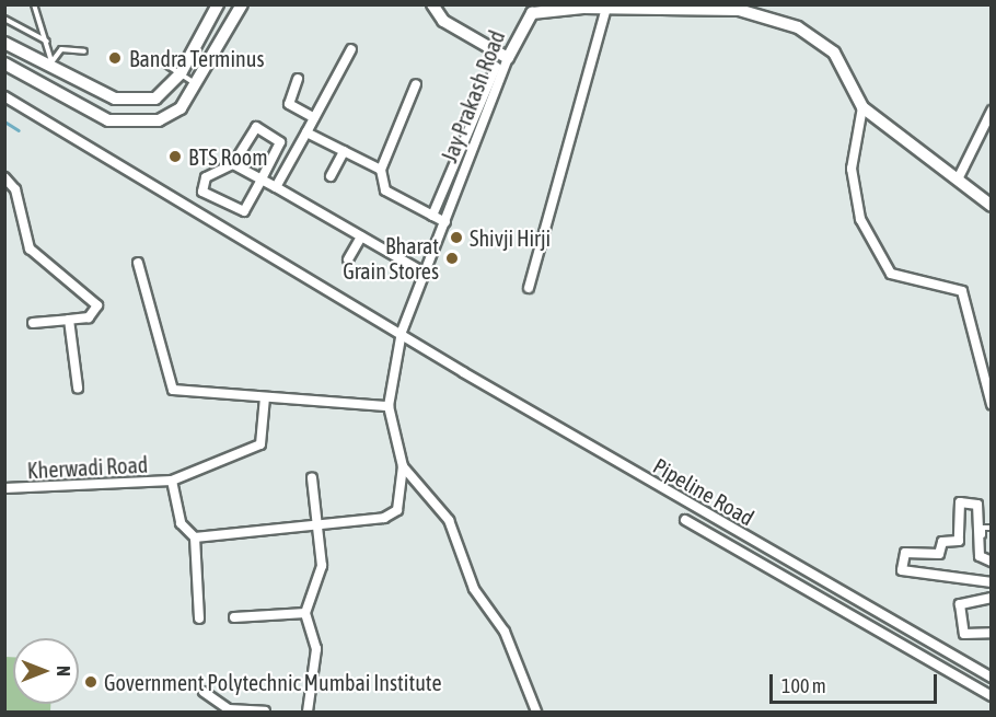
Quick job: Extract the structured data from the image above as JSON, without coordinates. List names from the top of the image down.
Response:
{
  "streets": {
    "street": ["Jay Prakash Road", "Kherwadi Road", "Pipeline Road"]
  },
  "crossings": [
    ["Jay Prakash Road", "Pipeline Road"]
  ],
  "places": [
    "Bandra Terminus",
    "BTS Room",
    "Shivji Hirji",
    "Bharat Grain Stores",
    "Government Polytechnic Mumbai Institute"
  ],
  "scale_bar": "100 m",
  "north": "right"
}
